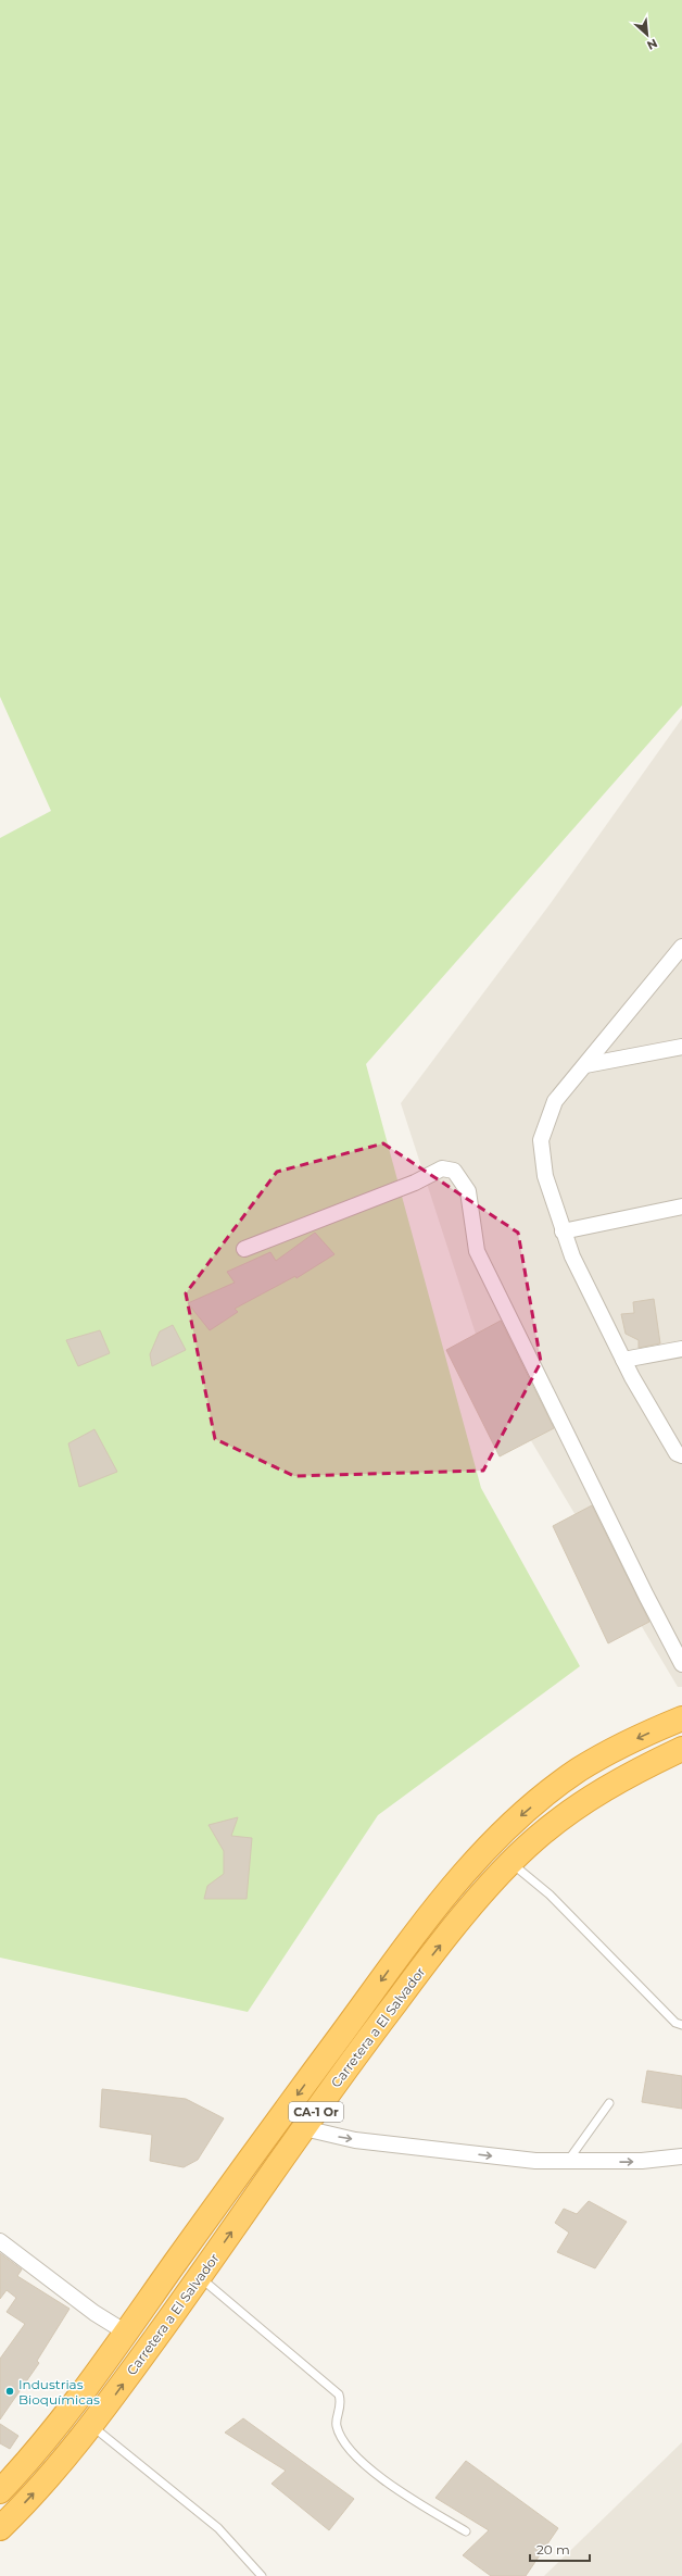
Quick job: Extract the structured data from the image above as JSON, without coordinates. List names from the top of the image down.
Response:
{
  "streets": {
    "highway": ["Carretera a El Salvador", "CA-1 Or"]
  },
  "places": ["Industrias Bioquímicas"],
  "scale_bar": "20 m",
  "north": "bottom right"
}
